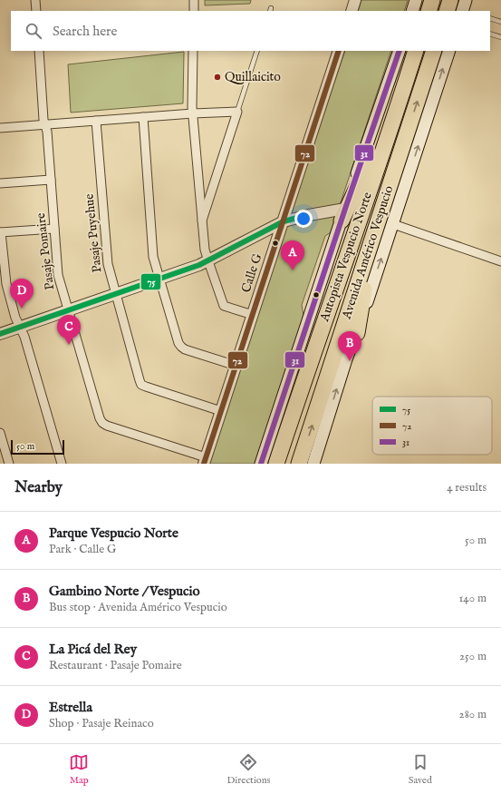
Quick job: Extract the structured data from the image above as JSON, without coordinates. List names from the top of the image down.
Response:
{
  "streets": {
    "highway": ["Autopista Vespucio Norte"],
    "main road": ["Avenida Américo Vespucio"],
    "street": ["Pasaje Puyehue", "Pasaje Pomaire", "Calle G"]
  },
  "crossings": [
    ["Pasaje Puyehue", "Calle G"],
    ["Pasaje Pomaire", "Calle G"]
  ],
  "places": ["Quillaicito"],
  "lines": ["transit line 72", "transit line 31", "transit line 75"],
  "legend": ["75", "72", "31"],
  "scale_bar": "50 m",
  "page": {
    "search": "Search here",
    "pins": [
      "A",
      "D",
      "C",
      "B"
    ],
    "scale": "50 m",
    "heading": ["Nearby", "4 results"],
    "list": [
      {
        "mark": "A",
        "name": "Parque Vespucio Norte",
        "note": "Park · Calle G",
        "value": "50 m"
      },
      {
        "mark": "B",
        "name": "Gambino Norte / Vespucio",
        "note": "Bus stop · Avenida Américo Vespucio",
        "value": "140 m"
      },
      {
        "mark": "C",
        "name": "La Picá del Rey",
        "note": "Restaurant · Pasaje Pomaire",
        "value": "250 m"
      },
      {
        "mark": "D",
        "name": "Estrella",
        "note": "Shop · Pasaje Reinaco",
        "value": "280 m"
      }
    ],
    "nav": ["Map", "Directions", "Saved"]
  }
}
